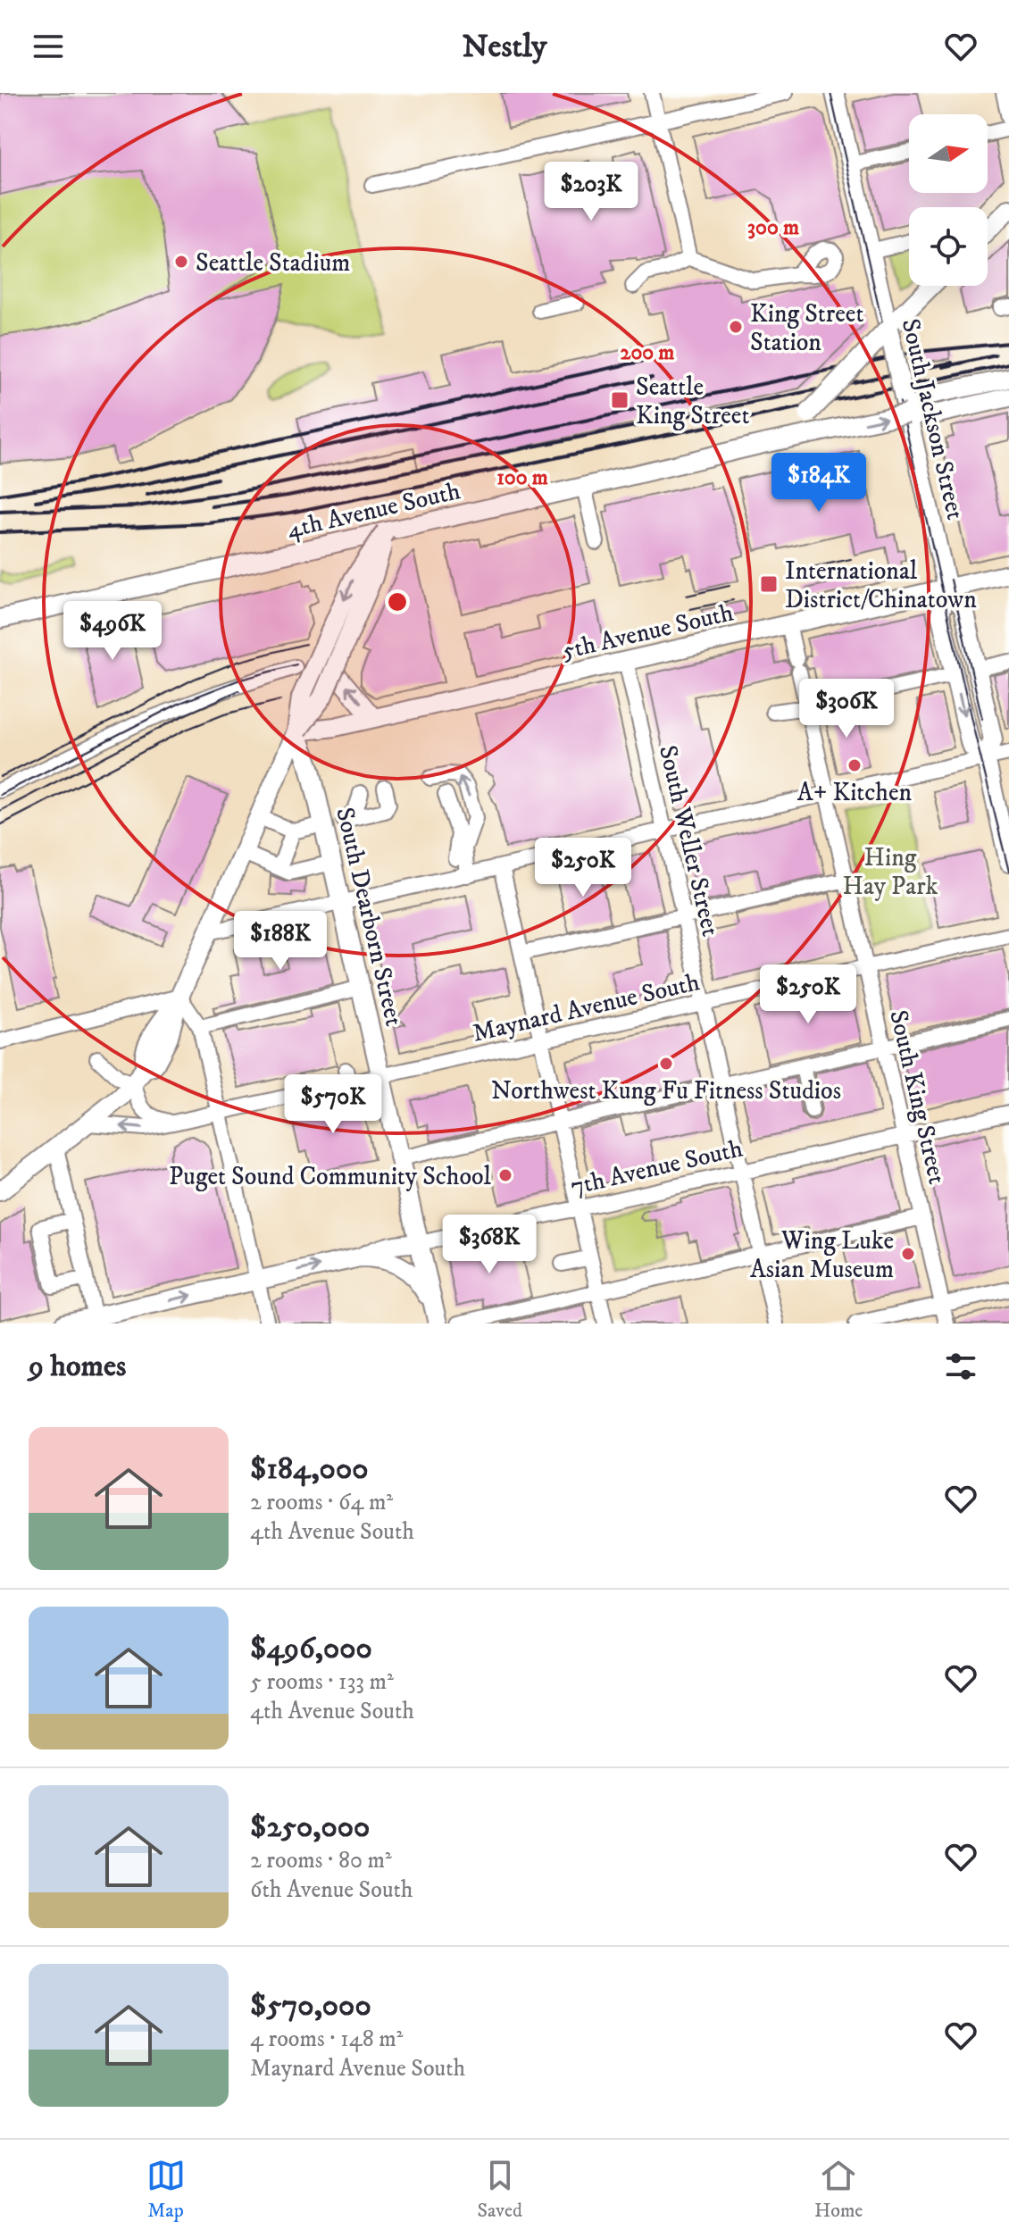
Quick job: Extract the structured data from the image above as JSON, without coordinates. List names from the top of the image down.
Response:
{
  "streets": {
    "main road": [
      "South Jackson Street",
      "4th Avenue South",
      "5th Avenue South",
      "South Dearborn Street",
      "7th Avenue South"
    ],
    "street": ["South Weller Street", "Maynard Avenue South", "South King Street"]
  },
  "crossings": [
    ["South Jackson Street", "4th Avenue South"],
    ["South Jackson Street", "5th Avenue South"],
    ["5th Avenue South", "South Weller Street"],
    ["5th Avenue South", "South Dearborn Street"],
    ["5th Avenue South", "South King Street"],
    ["South Weller Street", "Maynard Avenue South"],
    ["South Weller Street", "7th Avenue South"],
    ["South Dearborn Street", "Maynard Avenue South"],
    ["South Dearborn Street", "7th Avenue South"],
    ["Maynard Avenue South", "South King Street"],
    ["South King Street", "7th Avenue South"]
  ],
  "parks": ["Hing Hay Park"],
  "places": {
    "other": [
      "Seattle Stadium",
      "King Street Station",
      "A+ Kitchen",
      "Northwest Kung Fu Fitness Studios",
      "Puget Sound Community School",
      "Wing Luke Asian Museum"
    ],
    "transit": ["Seattle King Street", "International District/Chinatown"]
  },
  "north": "right",
  "page": {
    "header": "Nestly",
    "price": [
      "$203K",
      "$184K",
      "$496K",
      "$306K",
      "$250K",
      "$188K",
      "$250K",
      "$570K",
      "$368K"
    ],
    "heading": "9 homes",
    "list": [
      {
        "name": "$184,000",
        "note": "2 rooms · 64 m² · 4th Avenue South"
      },
      {
        "name": "$496,000",
        "note": "5 rooms · 133 m² · 4th Avenue South"
      },
      {
        "name": "$250,000",
        "note": "2 rooms · 80 m² · 6th Avenue South"
      },
      {
        "name": "$570,000",
        "note": "4 rooms · 148 m² · Maynard Avenue South"
      }
    ],
    "tabs": ["Map", "Saved", "Home"]
  },
  "rings": ["300 m", "200 m", "100 m"]
}
